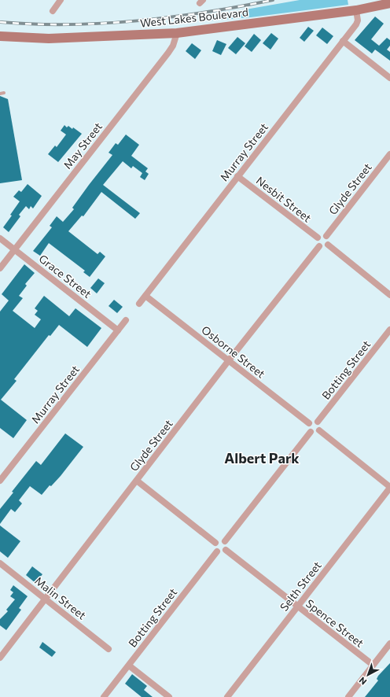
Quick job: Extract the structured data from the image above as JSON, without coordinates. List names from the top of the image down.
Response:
{
  "streets": {
    "main road": ["West Lakes Boulevard"],
    "street": [
      "May Street",
      "Murray Street",
      "Glyde Street",
      "Nesbit Street",
      "Grace Street",
      "Osborne Street",
      "Botting Street",
      "Selth Street",
      "Malin Street",
      "Spence Street"
    ]
  },
  "crossings": [
    ["West Lakes Boulevard", "May Street"],
    ["West Lakes Boulevard", "Murray Street"],
    ["May Street", "Grace Street"],
    ["Murray Street", "Nesbit Street"],
    ["Murray Street", "Grace Street"],
    ["Murray Street", "Osborne Street"],
    ["Glyde Street", "Nesbit Street"],
    ["Glyde Street", "Osborne Street"],
    ["Glyde Street", "Malin Street"],
    ["Osborne Street", "Botting Street"],
    ["Botting Street", "Spence Street"],
    ["Selth Street", "Spence Street"]
  ],
  "districts": ["Albert Park"],
  "north": "bottom left"
}
